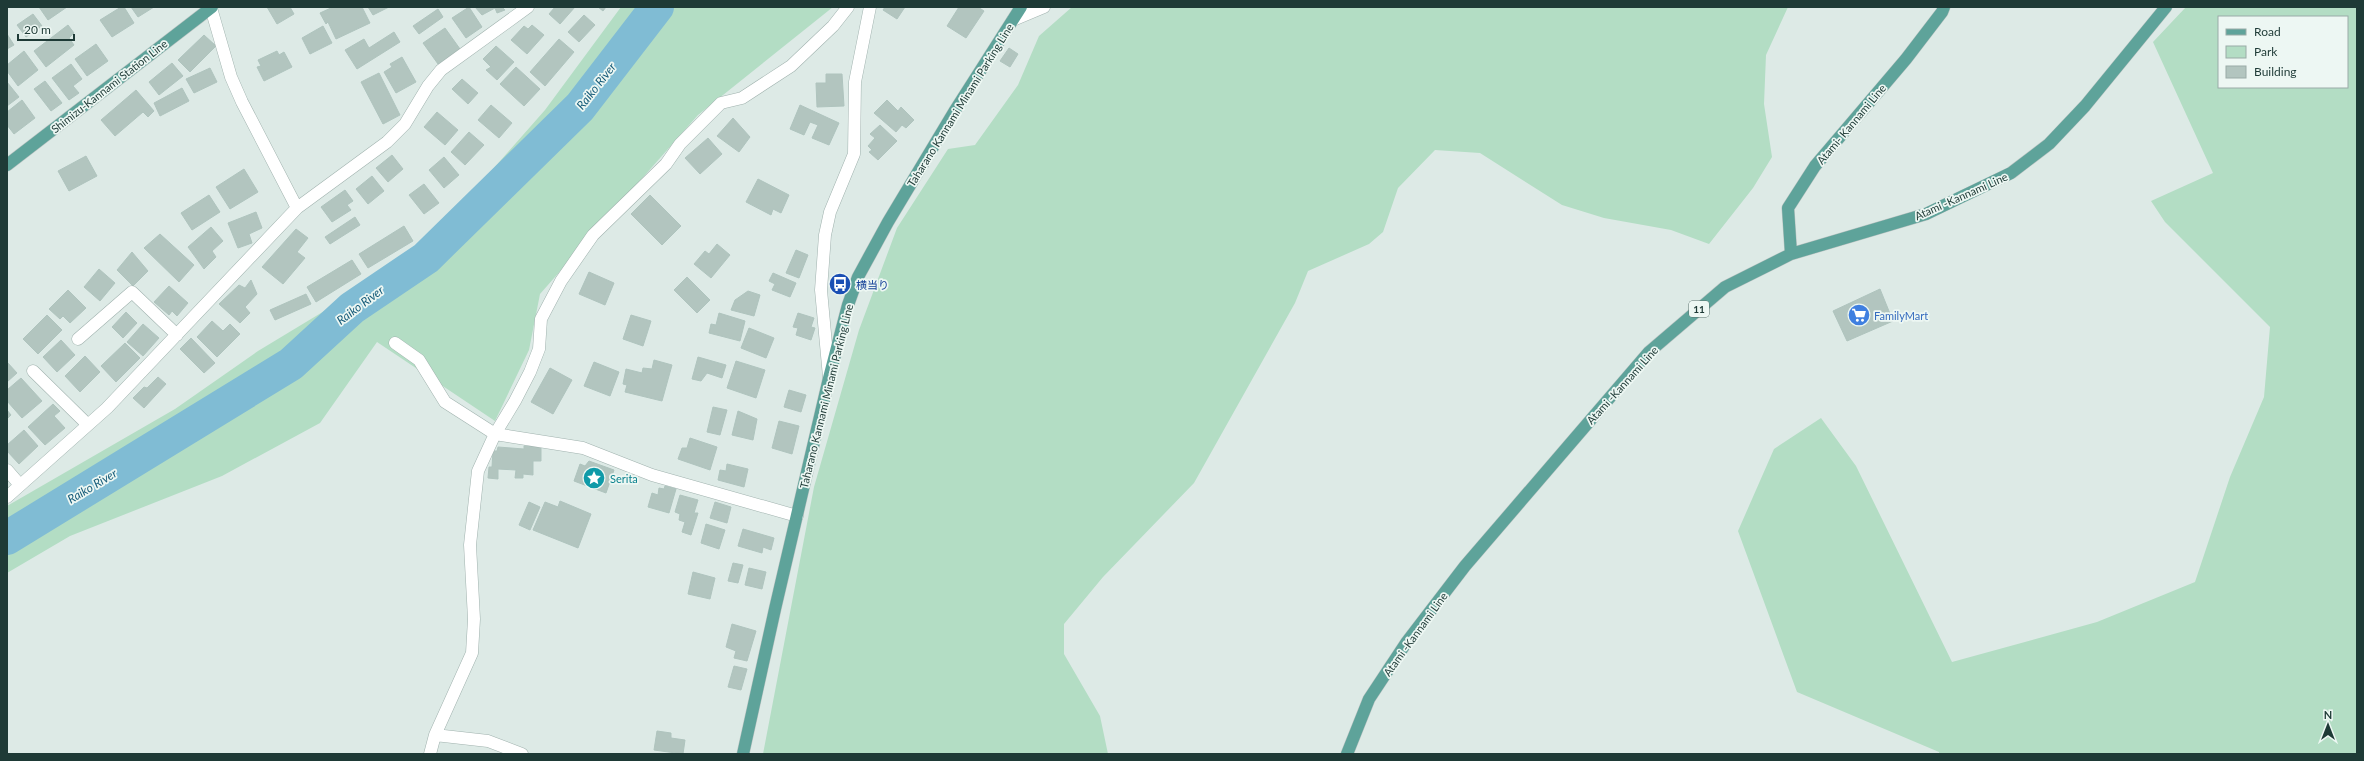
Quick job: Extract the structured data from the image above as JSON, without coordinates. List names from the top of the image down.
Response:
{
  "streets": {
    "main road": [
      "Shimizu-Kannami Station Line",
      "Taharano Kannami Minami Parking Line",
      "Atami- Kannami Line",
      "Atami -Kannami Line",
      "11"
    ]
  },
  "crossings": [
    ["Atami- Kannami Line", "Atami -Kannami Line"]
  ],
  "water": ["Raiko River"],
  "places": {
    "bus stop": ["横当り"],
    "supermarket": ["FamilyMart"],
    "place": ["Serita"]
  },
  "legend": ["Road", "Park", "Building"],
  "scale_bar": "20 m",
  "north": "top"
}
